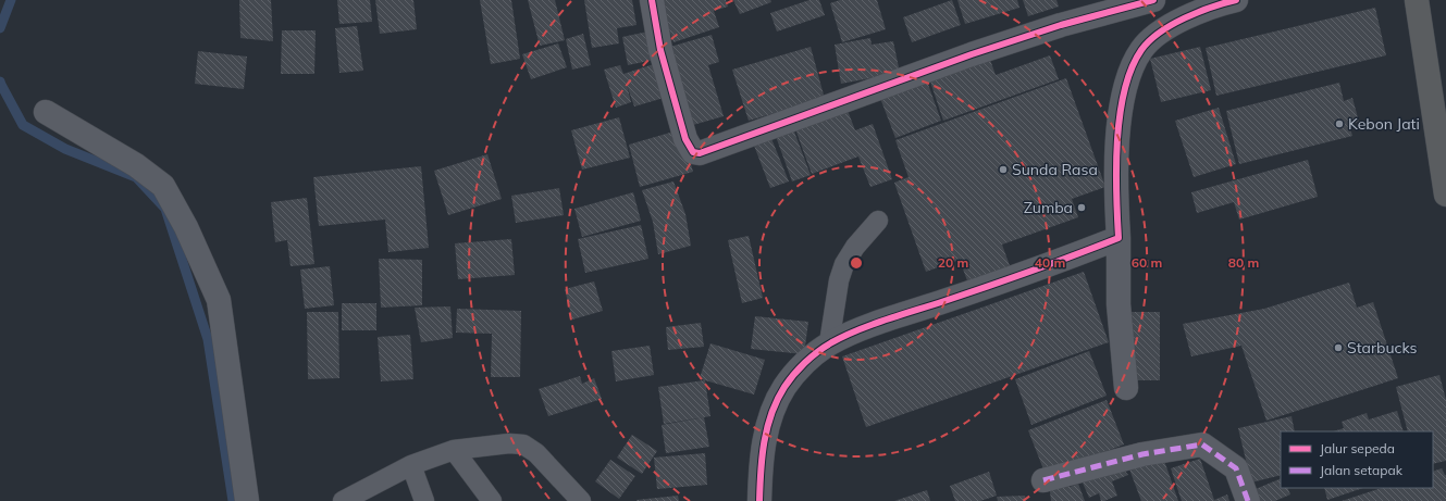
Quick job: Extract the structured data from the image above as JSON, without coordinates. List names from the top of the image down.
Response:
{
  "places": [
    "Kebon Jati",
    "Sunda Rasa",
    "Zumba",
    "Starbucks"
  ],
  "legend": ["Jalur sepeda", "Jalan setapak"],
  "rings": [
    "20 m",
    "40 m",
    "60 m",
    "80 m"
  ]
}
